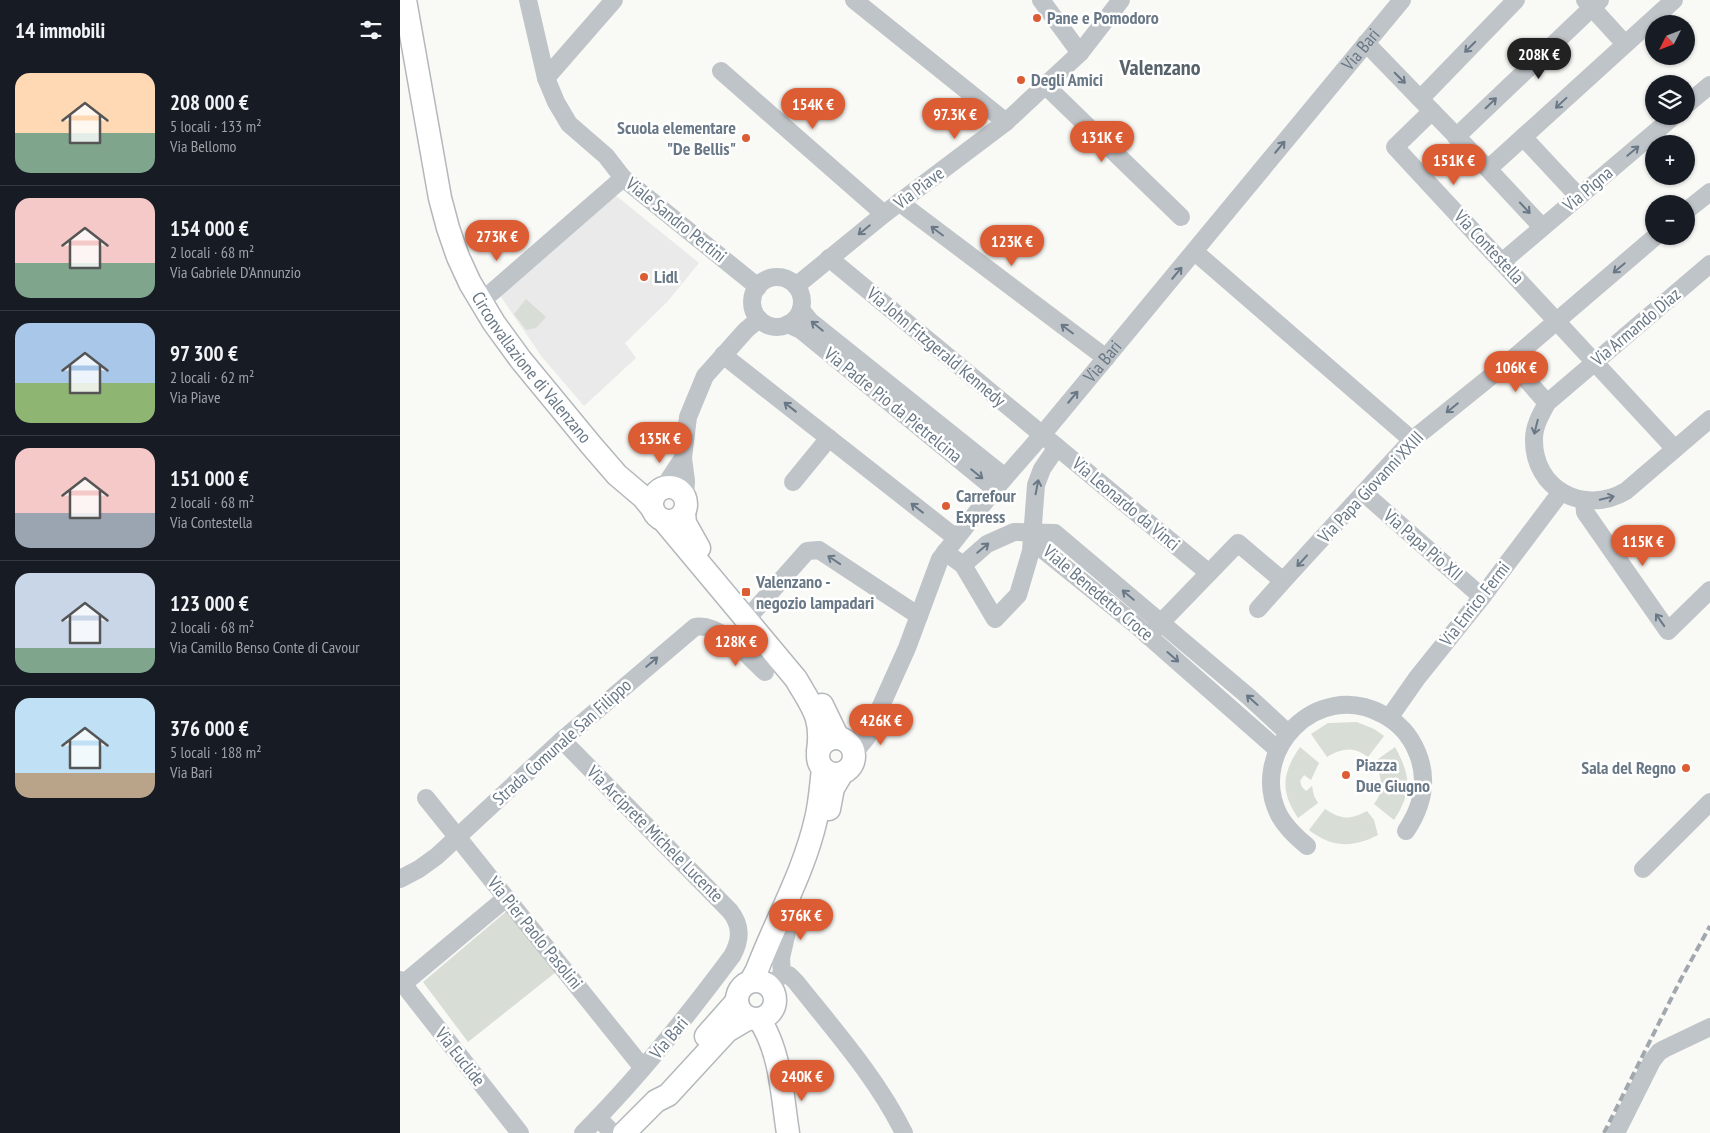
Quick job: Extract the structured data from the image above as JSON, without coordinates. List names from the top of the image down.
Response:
{
  "streets": {
    "main road": ["Via Bari", "Circonvallazione di Valenzano"],
    "street": [
      "Via Piave",
      "Via Pigna",
      "Viale Sandro Pertini",
      "Via Contestella",
      "Via Armando Diaz",
      "Via John Fitzgerald Kennedy",
      "Via Padre Pio da Pietrelcina",
      "Via Papa Giovanni XXIII",
      "Via Leonardo da Vinci",
      "Via Papa Pio XII",
      "Viale Benedetto Croce",
      "Via Enrico Fermi",
      "Strada Comunale San Filippo",
      "Via Arciprete Michele Lucente",
      "Via Pier Paolo Pasolini",
      "Via Euclide"
    ]
  },
  "crossings": [
    ["Via Bari", "Via John Fitzgerald Kennedy"],
    ["Via Bari", "Circonvallazione di Valenzano"],
    ["Via Bari", "Via Padre Pio da Pietrelcina"],
    ["Via Bari", "Via Leonardo da Vinci"],
    ["Via Bari", "Via Arciprete Michele Lucente"],
    ["Via Bari", "Via Pier Paolo Pasolini"],
    ["Via Piave", "Viale Sandro Pertini"],
    ["Via Piave", "Via John Fitzgerald Kennedy"],
    ["Via Piave", "Via Padre Pio da Pietrelcina"],
    ["Via Pigna", "Via Contestella"],
    ["Viale Sandro Pertini", "Via Padre Pio da Pietrelcina"],
    ["Via Contestella", "Via Armando Diaz"],
    ["Via Contestella", "Via Papa Giovanni XXIII"],
    ["Via Contestella", "Via Enrico Fermi"],
    ["Via Armando Diaz", "Via Enrico Fermi"],
    ["Via John Fitzgerald Kennedy", "Via Leonardo da Vinci"],
    ["Via Papa Giovanni XXIII", "Via Papa Pio XII"],
    ["Via Papa Pio XII", "Via Enrico Fermi"],
    ["Strada Comunale San Filippo", "Via Arciprete Michele Lucente"],
    ["Strada Comunale San Filippo", "Via Pier Paolo Pasolini"]
  ],
  "one_way": ["Via Bari", "Via Papa Giovanni XXIII", "Strada Comunale San Filippo"],
  "districts": ["Valenzano"],
  "places": {
    "other": [
      "Pane e Pomodoro",
      "Degli Amici",
      "Scuola elementare \"De Bellis\"",
      "Lidl",
      "Carrefour Express",
      "Sala del Regno",
      "Piazza Due Giugno"
    ],
    "transit": ["Valenzano - negozio lampadari"]
  },
  "north": "bottom left",
  "page": {
    "heading": "14 immobili",
    "map_buttons": ["+", "−"],
    "price": [
      "208K €",
      "154K €",
      "97.3K €",
      "131K €",
      "151K €",
      "273K €",
      "123K €",
      "106K €",
      "135K €",
      "115K €",
      "128K €",
      "426K €",
      "376K €",
      "240K €"
    ],
    "list": [
      {
        "name": "208 000 €",
        "note": "5 locali · 133 m² · Via Bellomo"
      },
      {
        "name": "154 000 €",
        "note": "2 locali · 68 m² · Via Gabriele D'Annunzio"
      },
      {
        "name": "97 300 €",
        "note": "2 locali · 62 m² · Via Piave"
      },
      {
        "name": "151 000 €",
        "note": "2 locali · 68 m² · Via Contestella"
      },
      {
        "name": "123 000 €",
        "note": "2 locali · 68 m² · Via Camillo Benso Conte di Cavour"
      },
      {
        "name": "376 000 €",
        "note": "5 locali · 188 m² · Via Bari"
      }
    ]
  }
}
